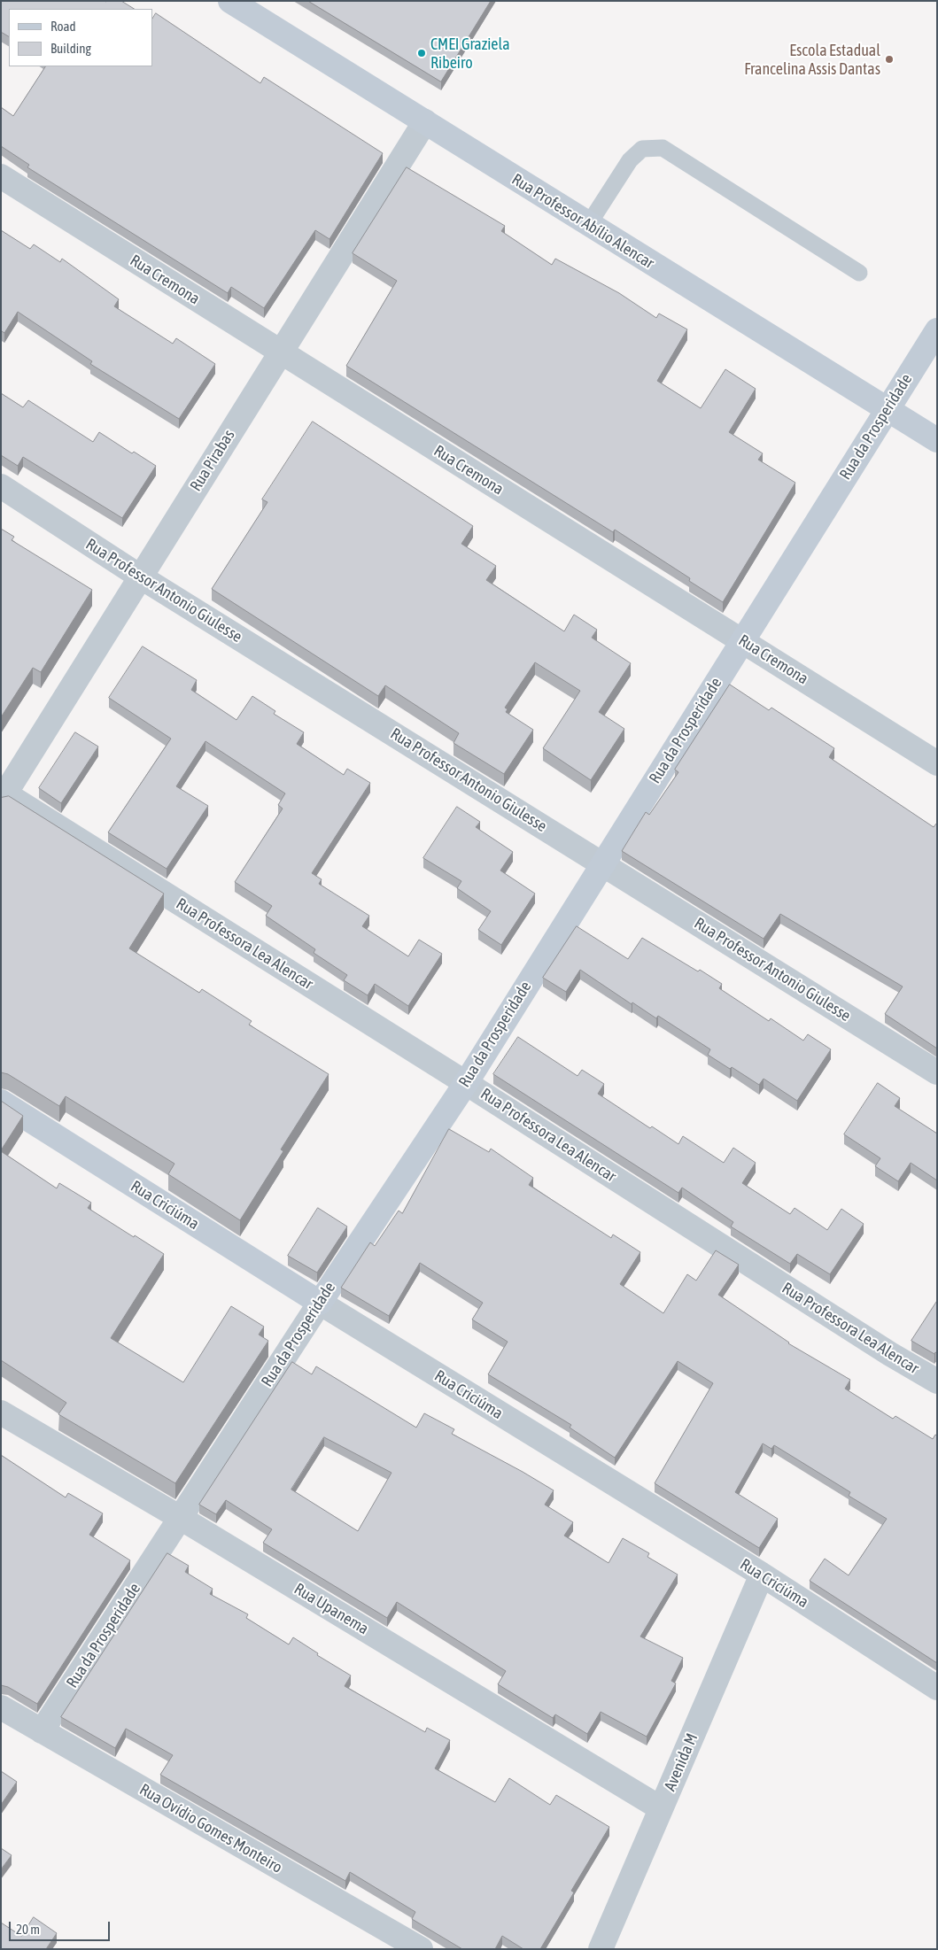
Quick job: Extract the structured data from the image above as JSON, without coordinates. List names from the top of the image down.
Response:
{
  "streets": {
    "street": [
      "Rua Professor Abílio Alencar",
      "Rua Cremona",
      "Rua da Prosperidade",
      "Rua Pirabas",
      "Rua Professor Antonio Giulesse",
      "Rua Professora Lea Alencar",
      "Rua Criciúma",
      "Rua Upanema",
      "Avenida M",
      "Rua Ovídio Gomes Monteiro"
    ]
  },
  "crossings": [
    ["Rua Professor Abílio Alencar", "Rua da Prosperidade"],
    ["Rua Professor Abílio Alencar", "Rua Pirabas"],
    ["Rua Cremona", "Rua da Prosperidade"],
    ["Rua Cremona", "Rua Pirabas"],
    ["Rua da Prosperidade", "Rua Professor Antonio Giulesse"],
    ["Rua da Prosperidade", "Rua Professora Lea Alencar"],
    ["Rua da Prosperidade", "Rua Criciúma"],
    ["Rua da Prosperidade", "Rua Upanema"],
    ["Rua da Prosperidade", "Rua Ovídio Gomes Monteiro"],
    ["Rua Pirabas", "Rua Professor Antonio Giulesse"],
    ["Rua Pirabas", "Rua Professora Lea Alencar"],
    ["Rua Criciúma", "Avenida M"],
    ["Rua Upanema", "Avenida M"]
  ],
  "places": ["CMEI Graziela Ribeiro", "Escola Estadual Francelina Assis Dantas"],
  "legend": ["Road", "Building"],
  "scale_bar": "20 m"
}
